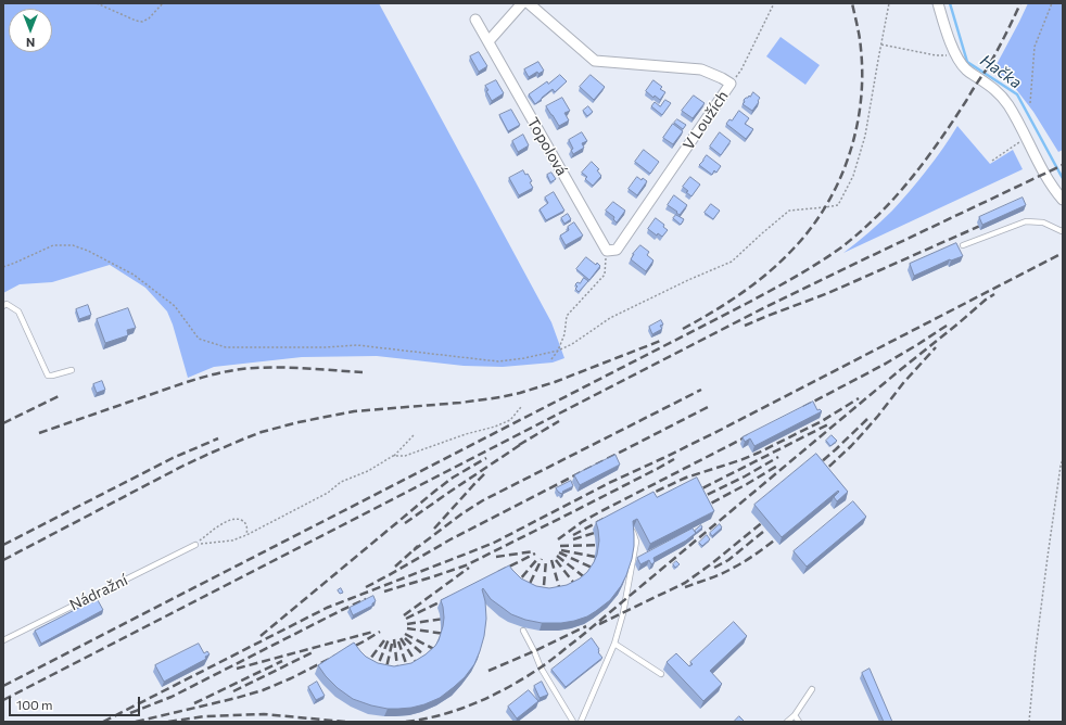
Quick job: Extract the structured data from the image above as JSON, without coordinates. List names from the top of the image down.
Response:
{
  "streets": {
    "street": ["V Loužích", "Topolová"],
    "lane": ["Nádražní"]
  },
  "crossings": [
    ["V Loužích", "Topolová"]
  ],
  "water": ["Hačka"],
  "scale_bar": "100 m",
  "north": "bottom"
}
